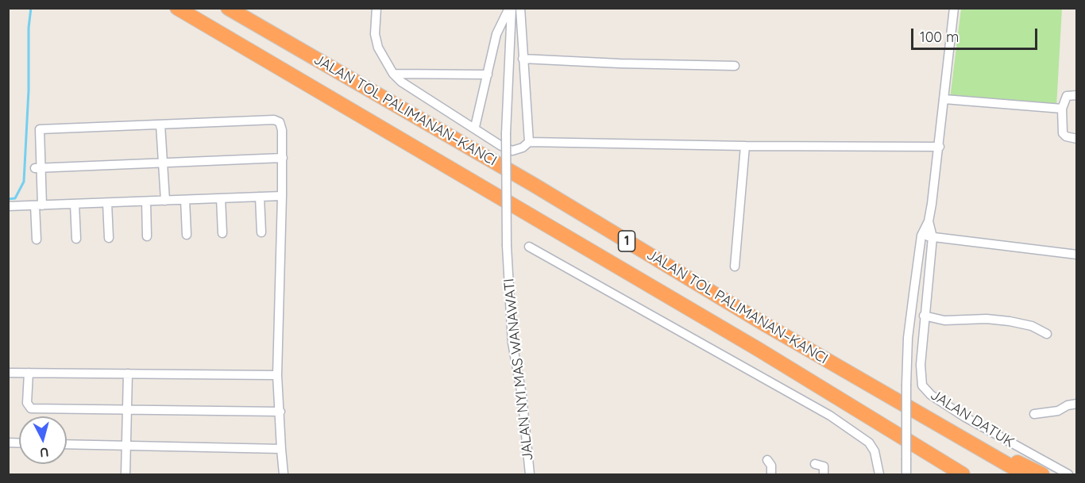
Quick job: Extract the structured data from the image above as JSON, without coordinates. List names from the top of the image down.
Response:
{
  "streets": {
    "highway": ["JALAN TOL PALIMANAN–KANCI", "1"],
    "street": ["JALAN NYI MAS WANAWATI", "JALAN DATUK"]
  },
  "scale_bar": "100 m",
  "north": "bottom"
}
